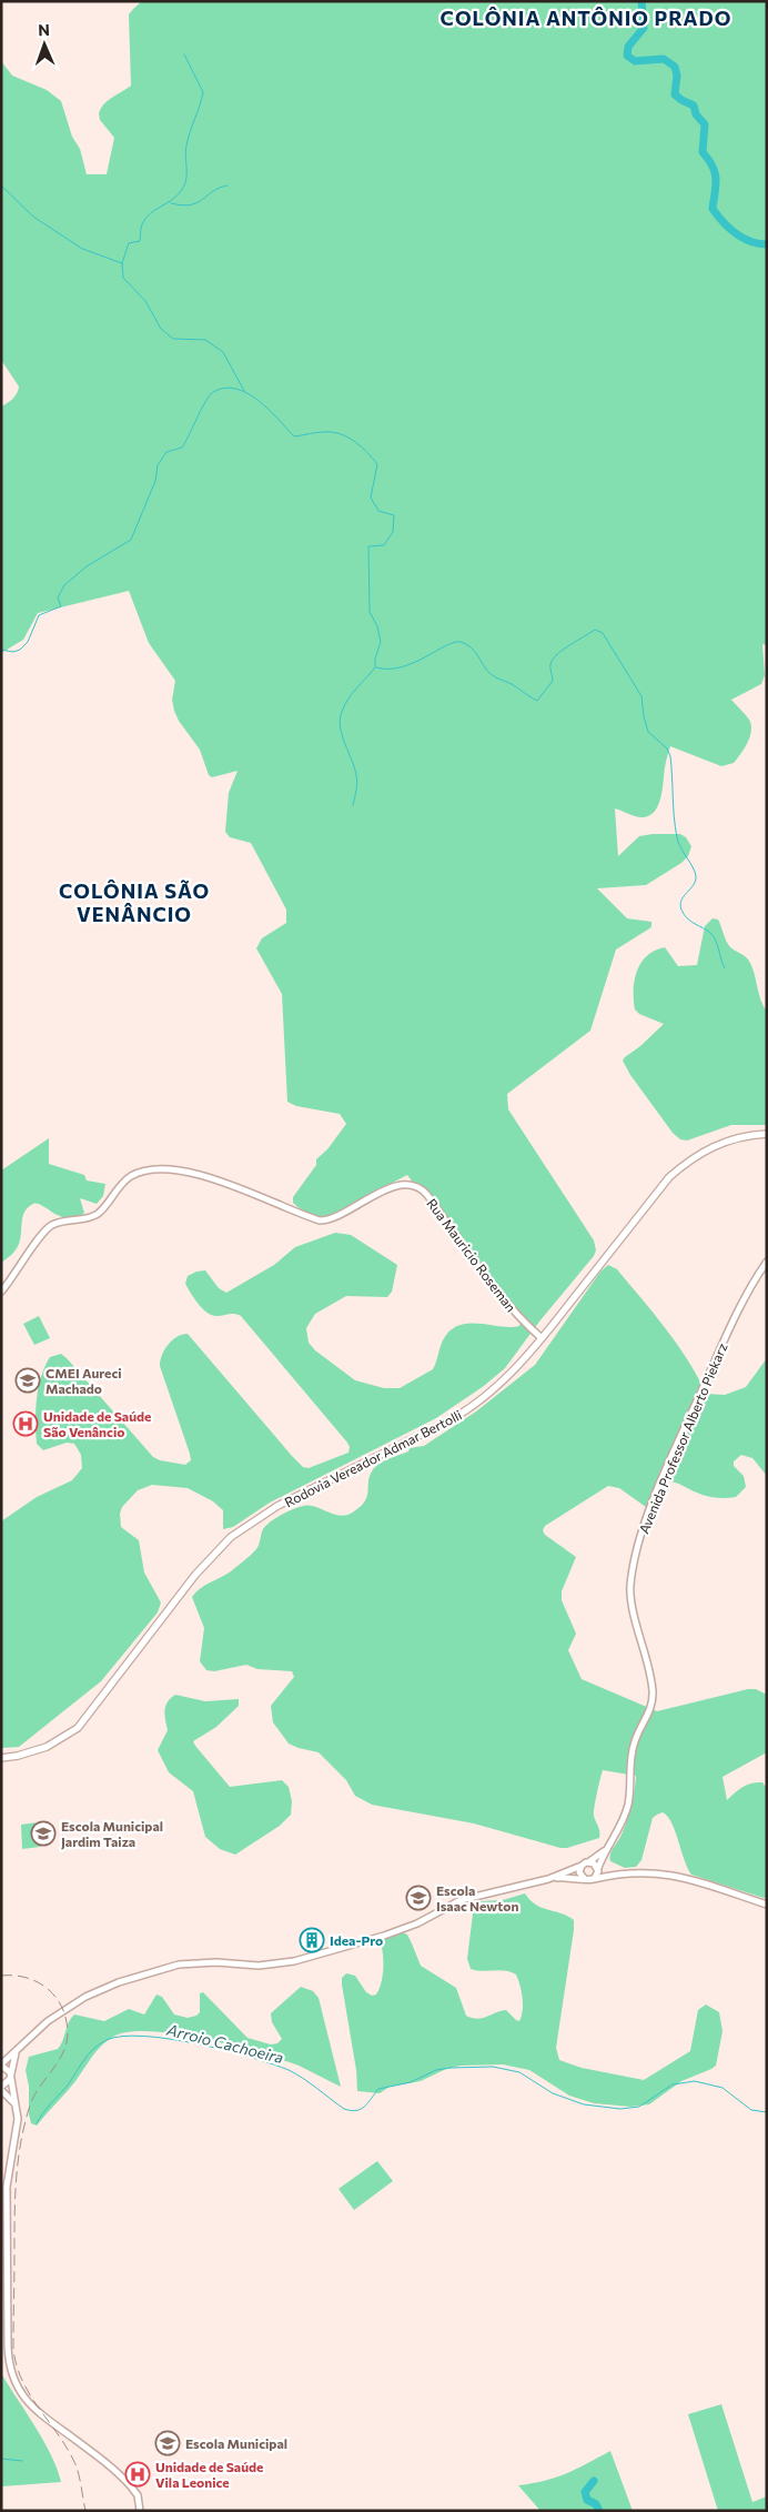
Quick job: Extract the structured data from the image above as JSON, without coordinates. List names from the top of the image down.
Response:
{
  "streets": {
    "highway": ["Rodovia Vereador Admar Bertolli"],
    "main road": ["Rua Mauricio Roseman", "Avenida Professor Alberto Piekarz"]
  },
  "crossings": [
    ["Rua Mauricio Roseman", "Rodovia Vereador Admar Bertolli"]
  ],
  "districts": ["COLÔNIA ANTÔNIO PRADO", "COLÔNIA SÃO VENÂNCIO"],
  "water": ["Arroio Cachoeira"],
  "places": {
    "school or university": [
      "CMEI Aureci Machado",
      "Escola Municipal Jardim Taiza",
      "Escola Isaac Newton",
      "Escola Municipal"
    ],
    "hospital": ["Unidade de Saúde São Venâncio", "Unidade de Saúde Vila Leonice"],
    "building": ["Idea-Pro"]
  },
  "north": "top"
}
